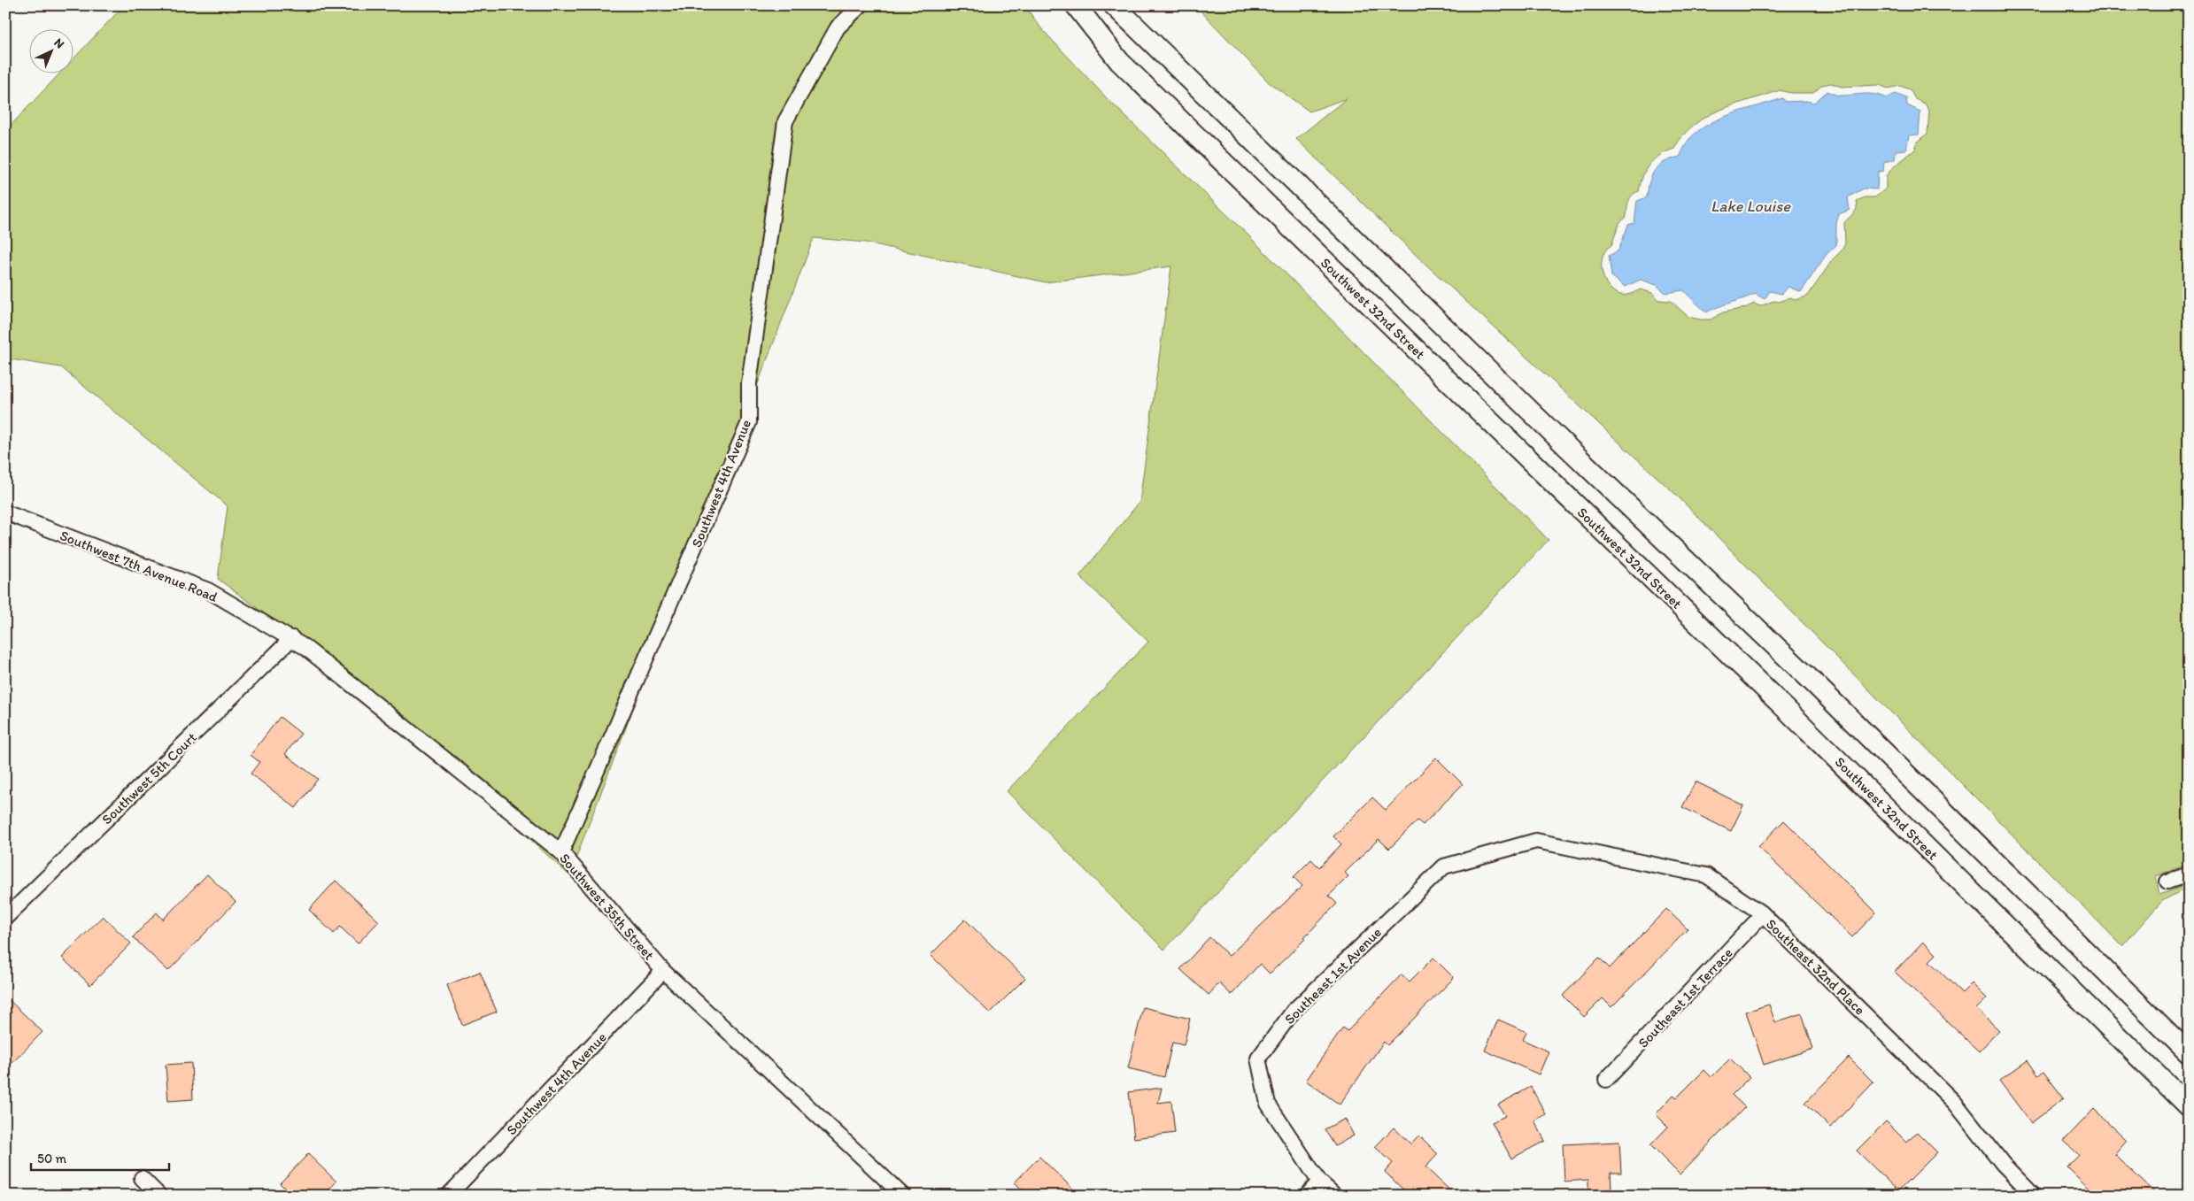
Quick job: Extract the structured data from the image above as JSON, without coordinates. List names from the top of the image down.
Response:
{
  "streets": {
    "main road": ["Southwest 32nd Street"],
    "street": [
      "Southwest 4th Avenue",
      "Southwest 7th Avenue Road",
      "Southwest 5th Court",
      "Southwest 35th Street",
      "Southeast 32nd Place",
      "Southeast 1st Avenue",
      "Southeast 1st Terrace"
    ]
  },
  "crossings": [
    ["Southwest 4th Avenue", "Southwest 35th Street"],
    ["Southwest 7th Avenue Road", "Southwest 5th Court"],
    ["Southwest 7th Avenue Road", "Southwest 35th Street"],
    ["Southwest 5th Court", "Southwest 35th Street"],
    ["Southeast 32nd Place", "Southeast 1st Avenue"],
    ["Southeast 32nd Place", "Southeast 1st Terrace"]
  ],
  "water": ["Lake Louise"],
  "scale_bar": "50 m",
  "north": "top right"
}
